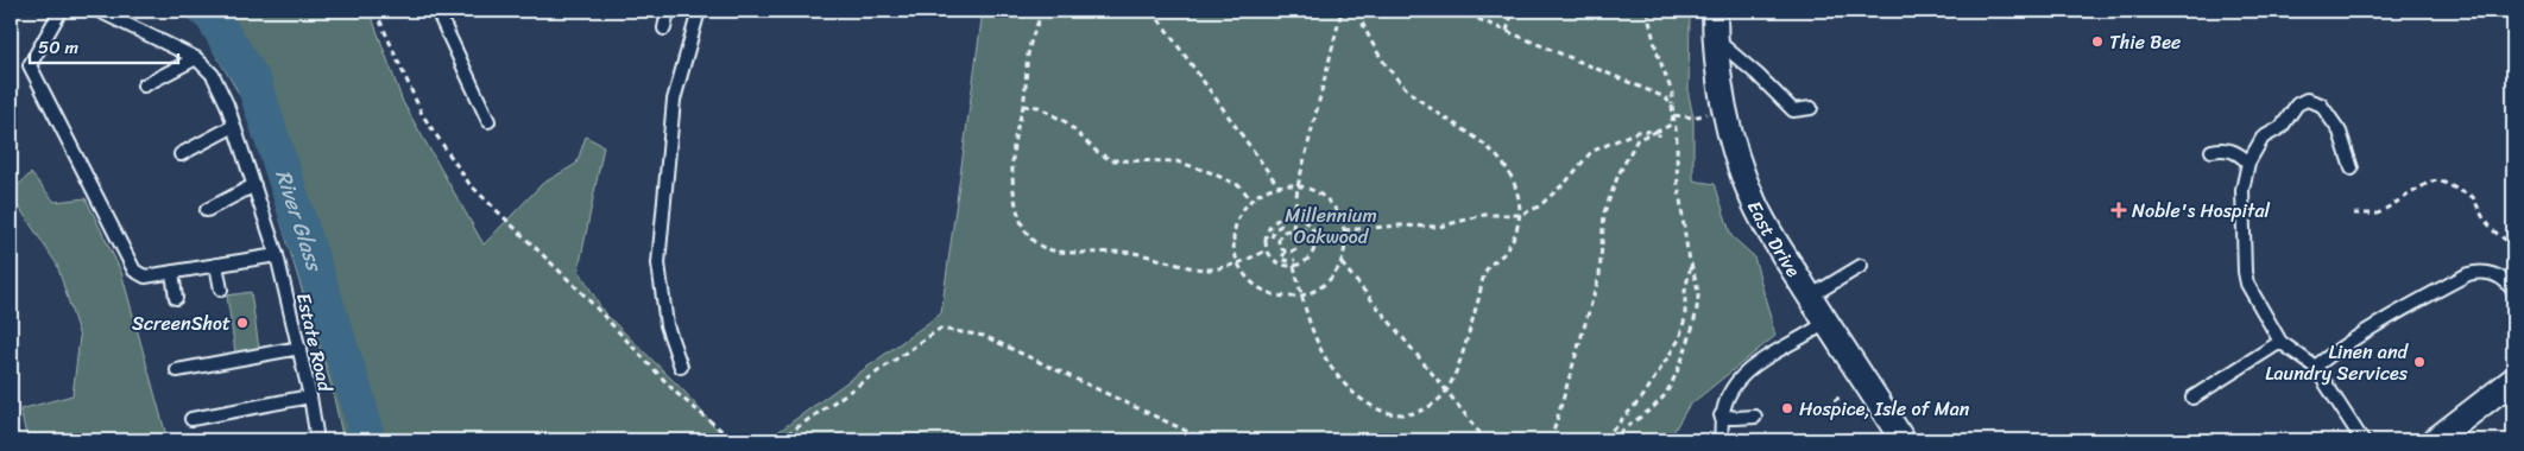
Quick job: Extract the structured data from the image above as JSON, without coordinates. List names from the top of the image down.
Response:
{
  "streets": {
    "street": ["East Drive"],
    "lane": ["Estate Road"]
  },
  "water": ["River Glass"],
  "parks": ["Millennium Oakwood"],
  "places": {
    "other": [
      "Thie Bee",
      "ScreenShot",
      "Linen and Laundry Services",
      "Hospice, Isle of Man"
    ],
    "health": ["Noble's Hospital"]
  },
  "scale_bar": "50 m"
}
